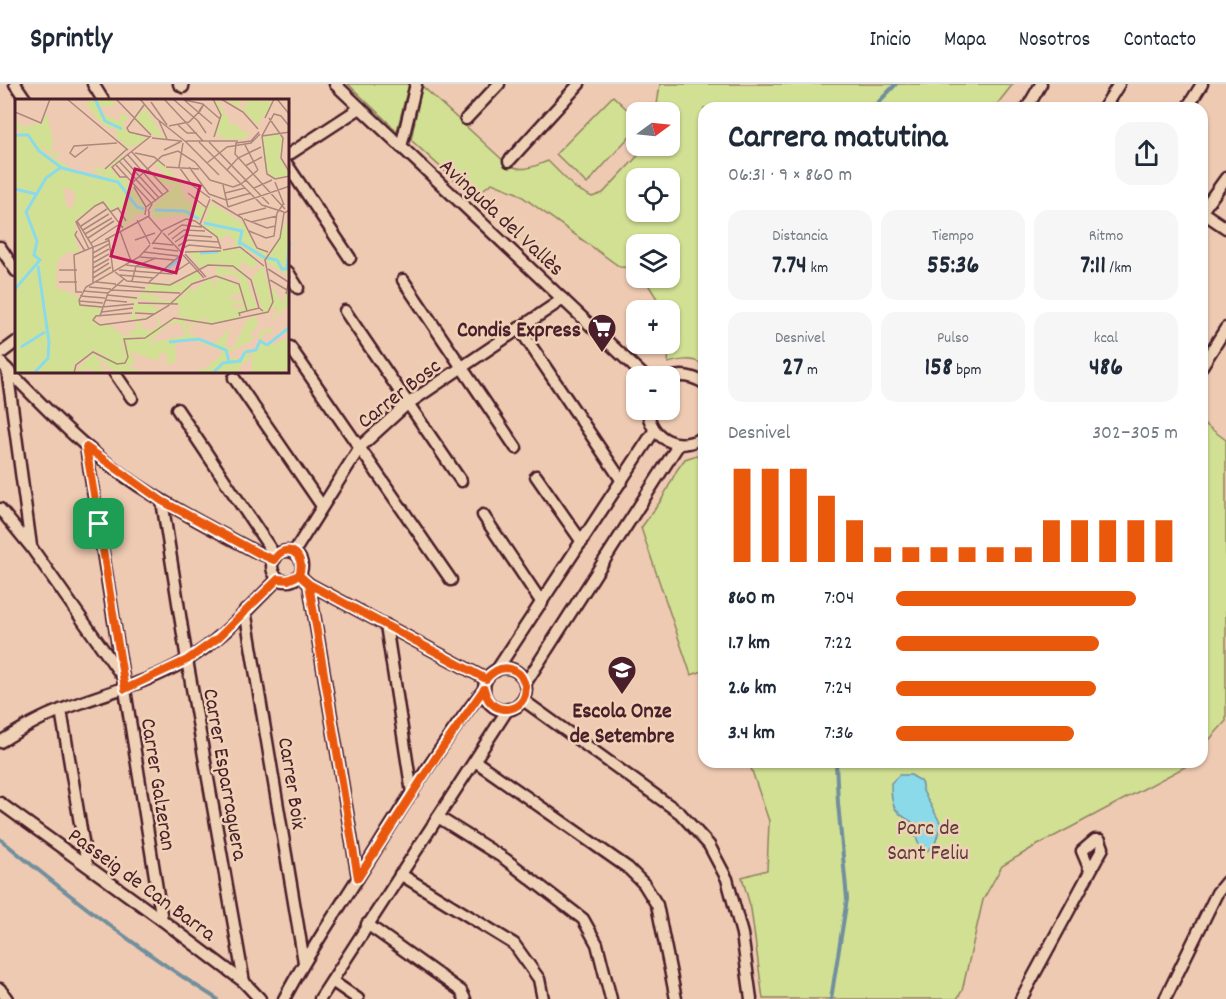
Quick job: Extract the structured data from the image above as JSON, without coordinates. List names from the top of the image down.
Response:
{
  "streets": {
    "street": [
      "Avinguda del Vallès",
      "Carrer Bosc",
      "Carrer Esparraguera",
      "Carrer Boix",
      "Carrer Galzeran",
      "Passeig de Can Barra"
    ]
  },
  "crossings": [
    ["Avinguda del Vallès", "Carrer Bosc"],
    ["Carrer Esparraguera", "Passeig de Can Barra"],
    ["Carrer Galzeran", "Passeig de Can Barra"]
  ],
  "parks": ["Parc de Sant Feliu"],
  "places": {
    "supermarket": ["Condis Express"],
    "school or university": ["Escola Onze de Setembre"]
  },
  "north": "right",
  "page": {
    "header": "Sprintly",
    "nav": [
      "Inicio",
      "Mapa",
      "Nosotros",
      "Contacto"
    ],
    "map_buttons": ["+", "−"],
    "heading": ["Carrera matutina", "06:31 · 9 × 860 m"],
    "stats": [
      ["Distancia", "7.74 km"],
      ["Tiempo", "55:36"],
      ["Ritmo", "7:11 /km"],
      ["Desnivel", "27 m"],
      ["Pulso", "158 bpm"],
      ["kcal", "486"]
    ],
    "chart": ["Desnivel", "302–305 m"],
    "list": [
      {
        "name": "860 m",
        "note": "7:04"
      },
      {
        "name": "1.7 km",
        "note": "7:22"
      },
      {
        "name": "2.6 km",
        "note": "7:24"
      },
      {
        "name": "3.4 km",
        "note": "7:36"
      }
    ]
  }
}
